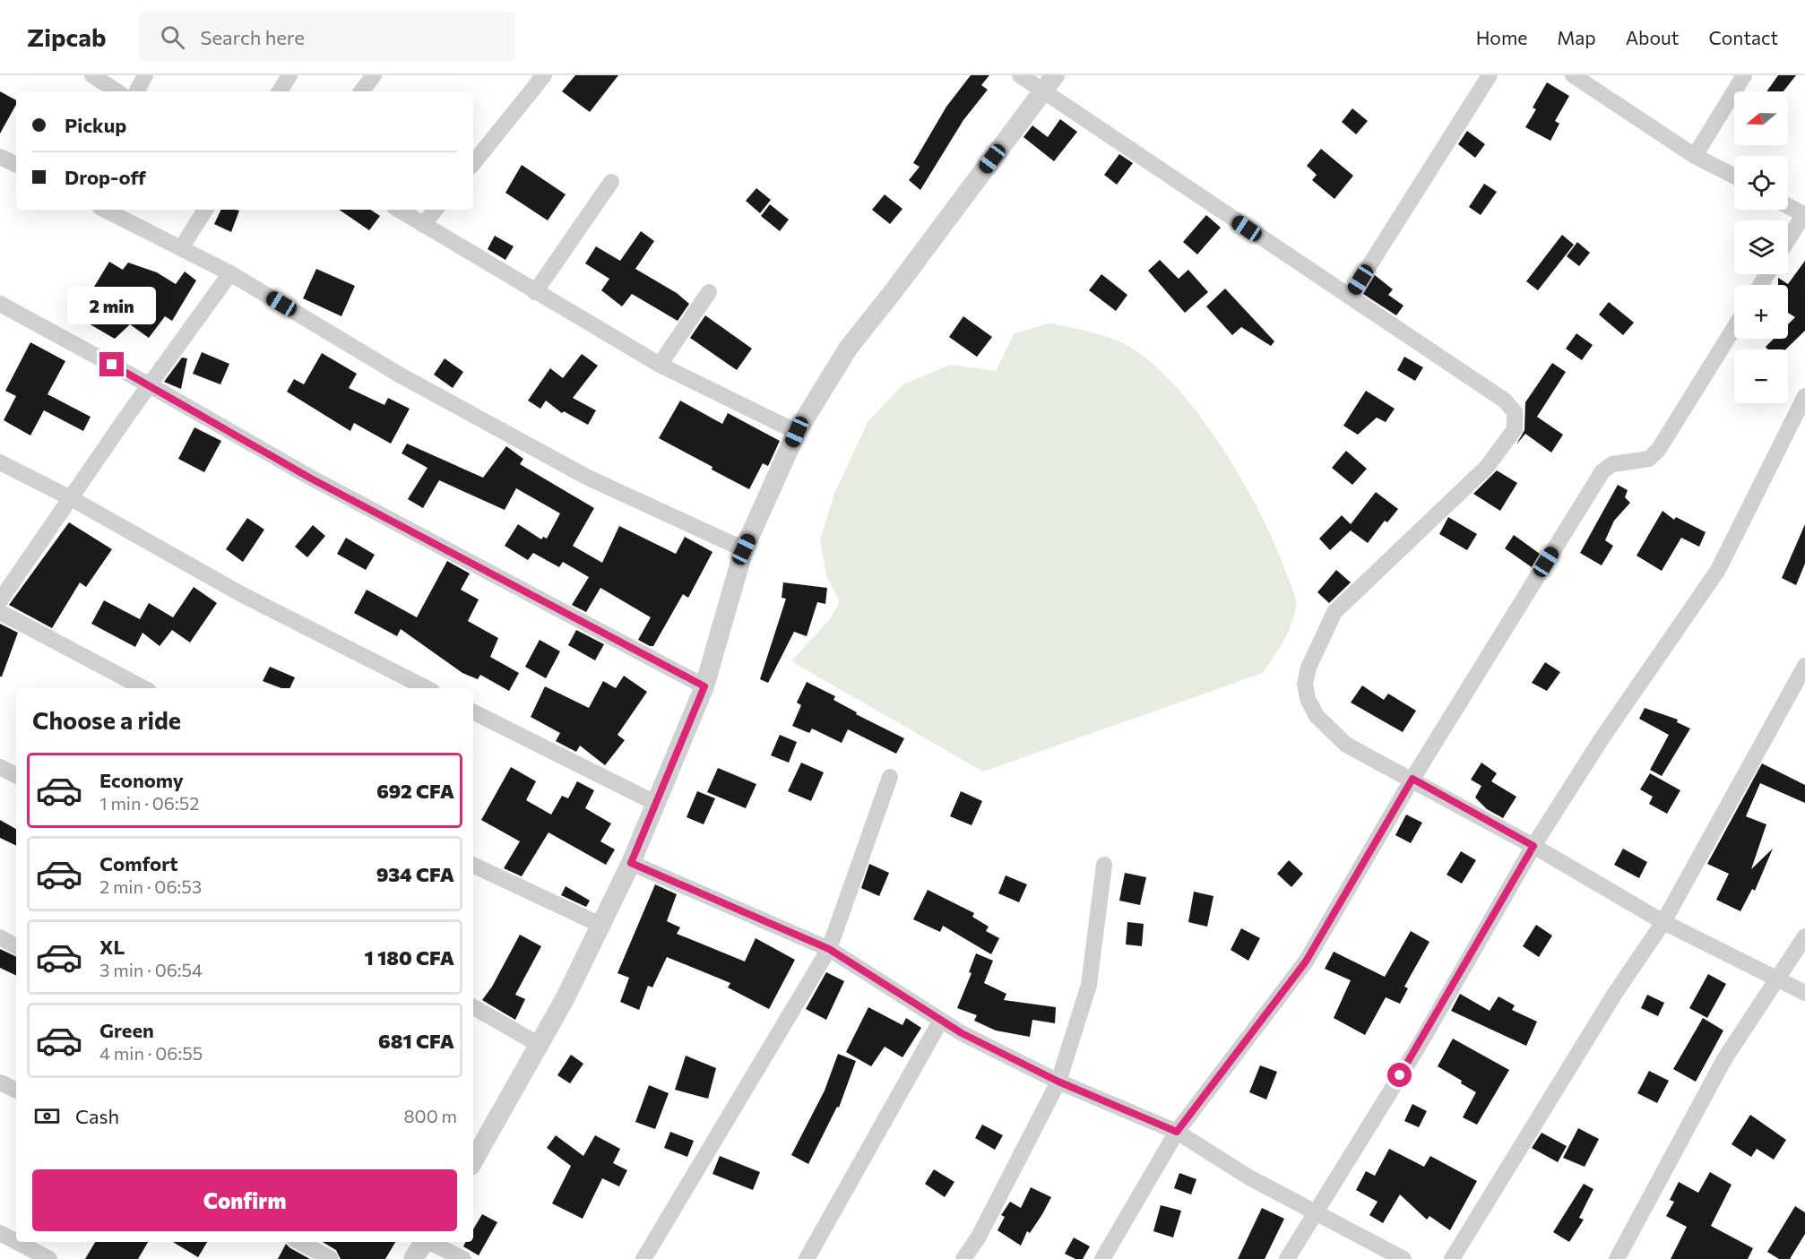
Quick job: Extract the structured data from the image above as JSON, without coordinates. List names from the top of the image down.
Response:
{
  "north": "left",
  "page": {
    "header": "Zipcab",
    "search": "Search here",
    "nav": [
      "Home",
      "Map",
      "About",
      "Contact"
    ],
    "map_buttons": ["+", "−"],
    "banner": ["Pickup", "Drop-off"],
    "bubble": "2 min",
    "heading": "Choose a ride",
    "list": [
      {
        "name": "Economy",
        "note": "1 min · 06:52",
        "value": "692 CFA"
      },
      {
        "name": "Comfort",
        "note": "2 min · 06:53",
        "value": "934 CFA"
      },
      {
        "name": "XL",
        "note": "3 min · 06:54",
        "value": "1 180 CFA"
      },
      {
        "name": "Green",
        "note": "4 min · 06:55",
        "value": "681 CFA"
      }
    ],
    "pay": ["Cash", "800 m"],
    "buttons": "Confirm"
  }
}
